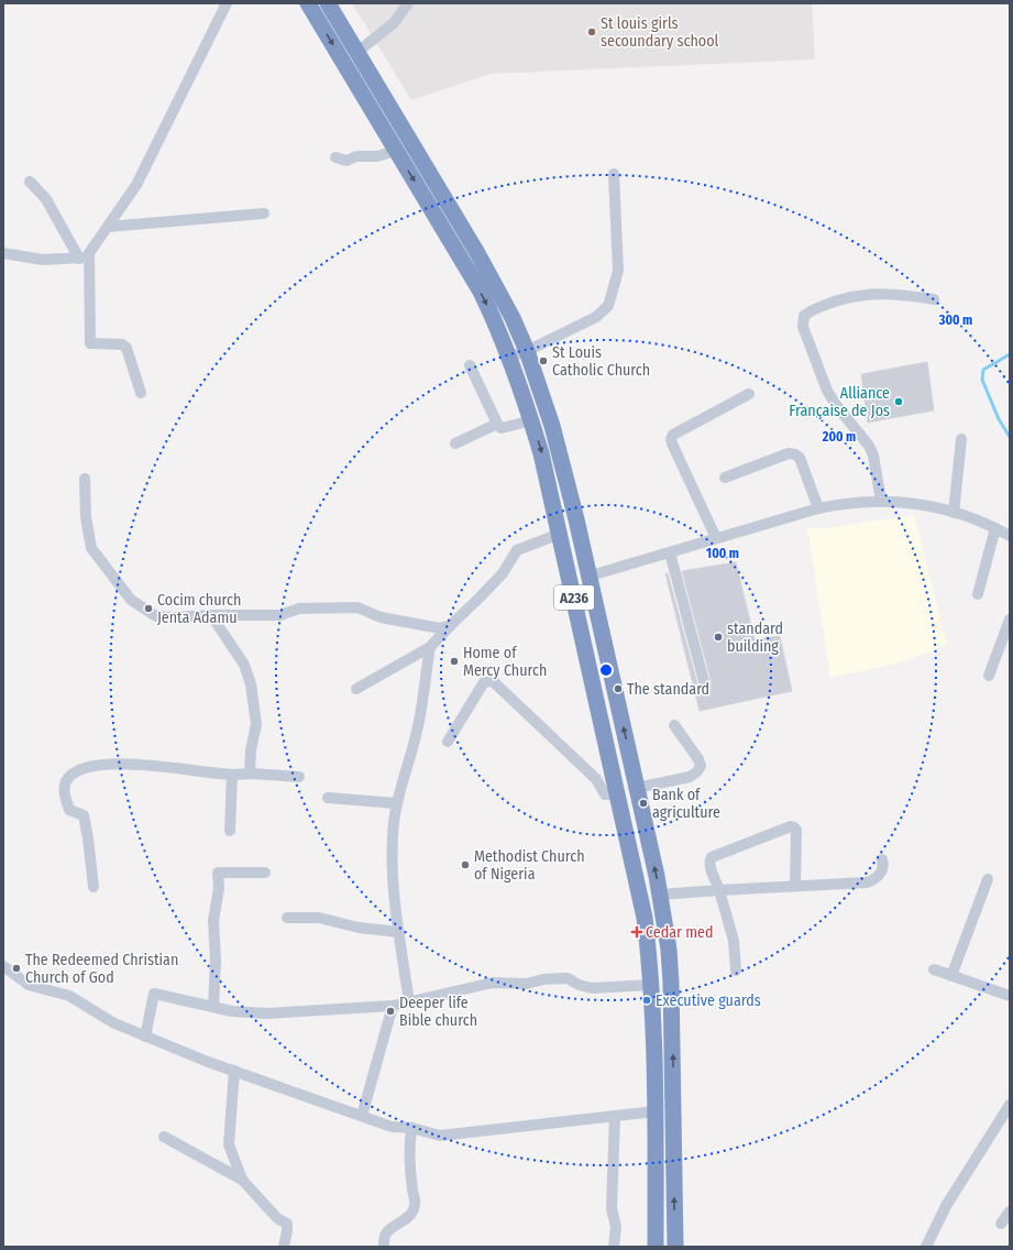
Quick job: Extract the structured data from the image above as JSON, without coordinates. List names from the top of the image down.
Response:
{
  "streets": {
    "highway": ["A236"]
  },
  "places": {
    "other": [
      "St louis girls secoundary school",
      "St Louis Catholic Church",
      "Alliance Française de Jos",
      "Cocim church Jenta Adamu",
      "standard building",
      "Home of Mercy Church",
      "The standard",
      "Bank of agriculture",
      "Methodist Church of Nigeria",
      "The Redeemed Christian Church of God",
      "Executive guards",
      "Deeper life Bible church"
    ],
    "health": ["Cedar med"]
  },
  "rings": ["300 m", "200 m", "100 m"]
}
